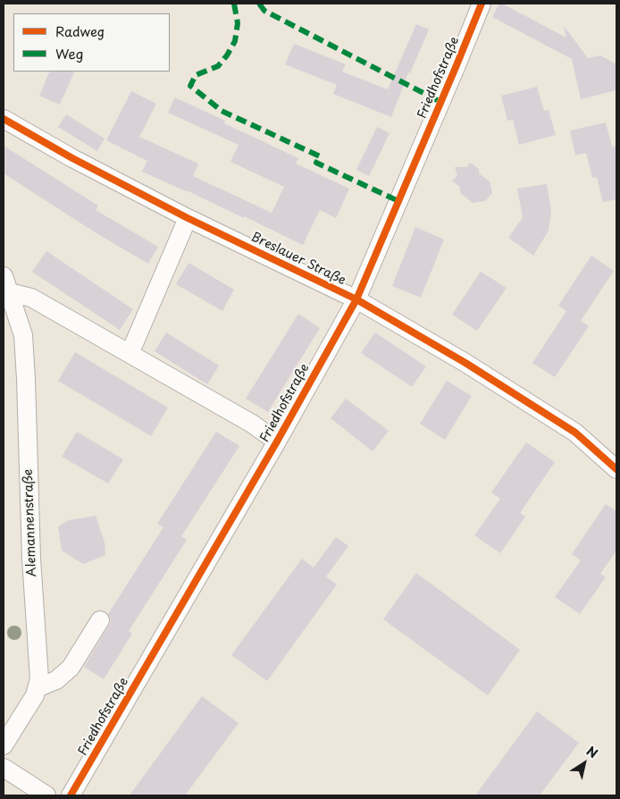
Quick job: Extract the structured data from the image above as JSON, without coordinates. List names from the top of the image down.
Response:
{
  "streets": {
    "street": ["Friedhofstraße", "Breslauer Straße", "Alemannenstraße"]
  },
  "crossings": [
    ["Friedhofstraße", "Breslauer Straße"],
    ["Friedhofstraße", "Alemannenstraße"]
  ],
  "legend": ["Radweg", "Weg"],
  "north": "top right"
}
